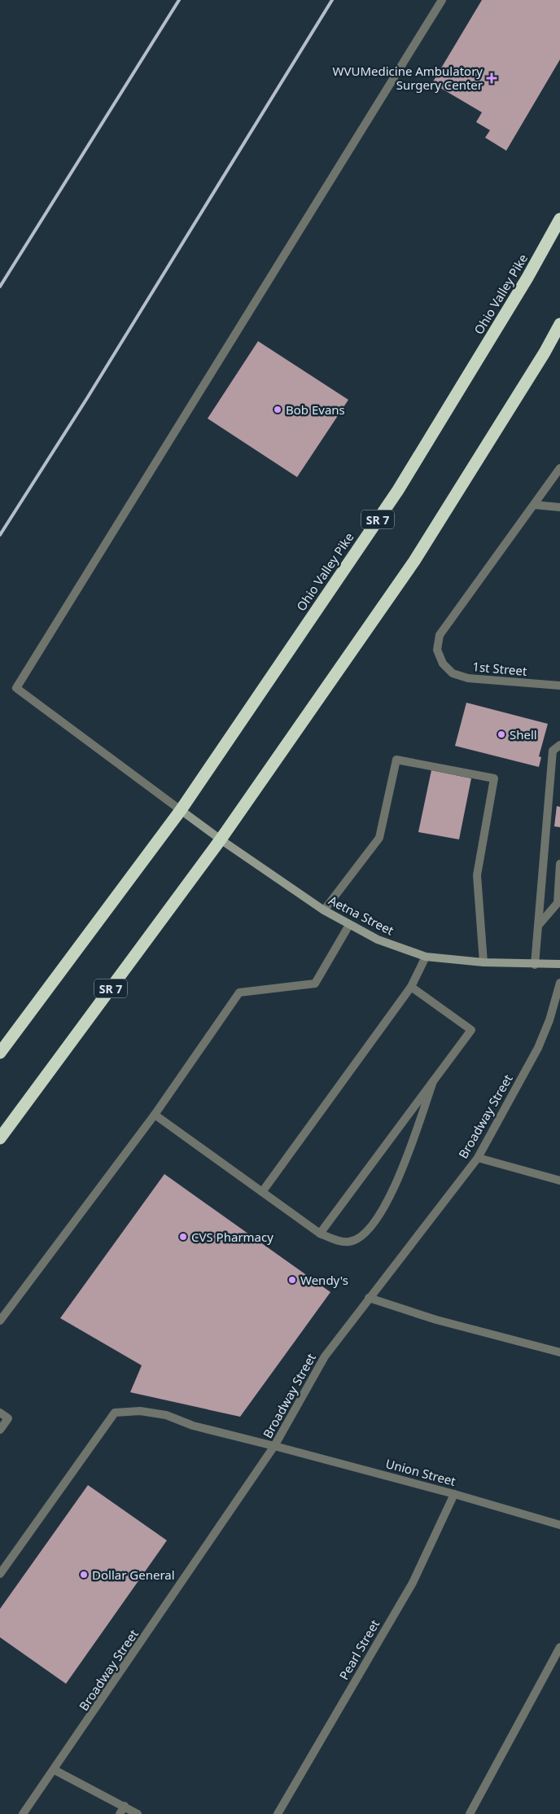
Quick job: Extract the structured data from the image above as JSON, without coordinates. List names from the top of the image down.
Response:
{
  "streets": {
    "highway": ["Ohio Valley Pike", "SR 7"],
    "street": [
      "1st Street",
      "Aetna Street",
      "Broadway Street",
      "Union Street",
      "Pearl Street"
    ]
  },
  "crossings": [
    ["Ohio Valley Pike", "SR 7"],
    ["Ohio Valley Pike", "Aetna Street"],
    ["SR 7", "Aetna Street"],
    ["Broadway Street", "Union Street"],
    ["Union Street", "Pearl Street"]
  ],
  "places": {
    "health": ["WVUMedicine Ambulatory Surgery Center"],
    "other": [
      "Bob Evans",
      "Shell",
      "CVS Pharmacy",
      "Wendy's",
      "Dollar General"
    ]
  }
}
